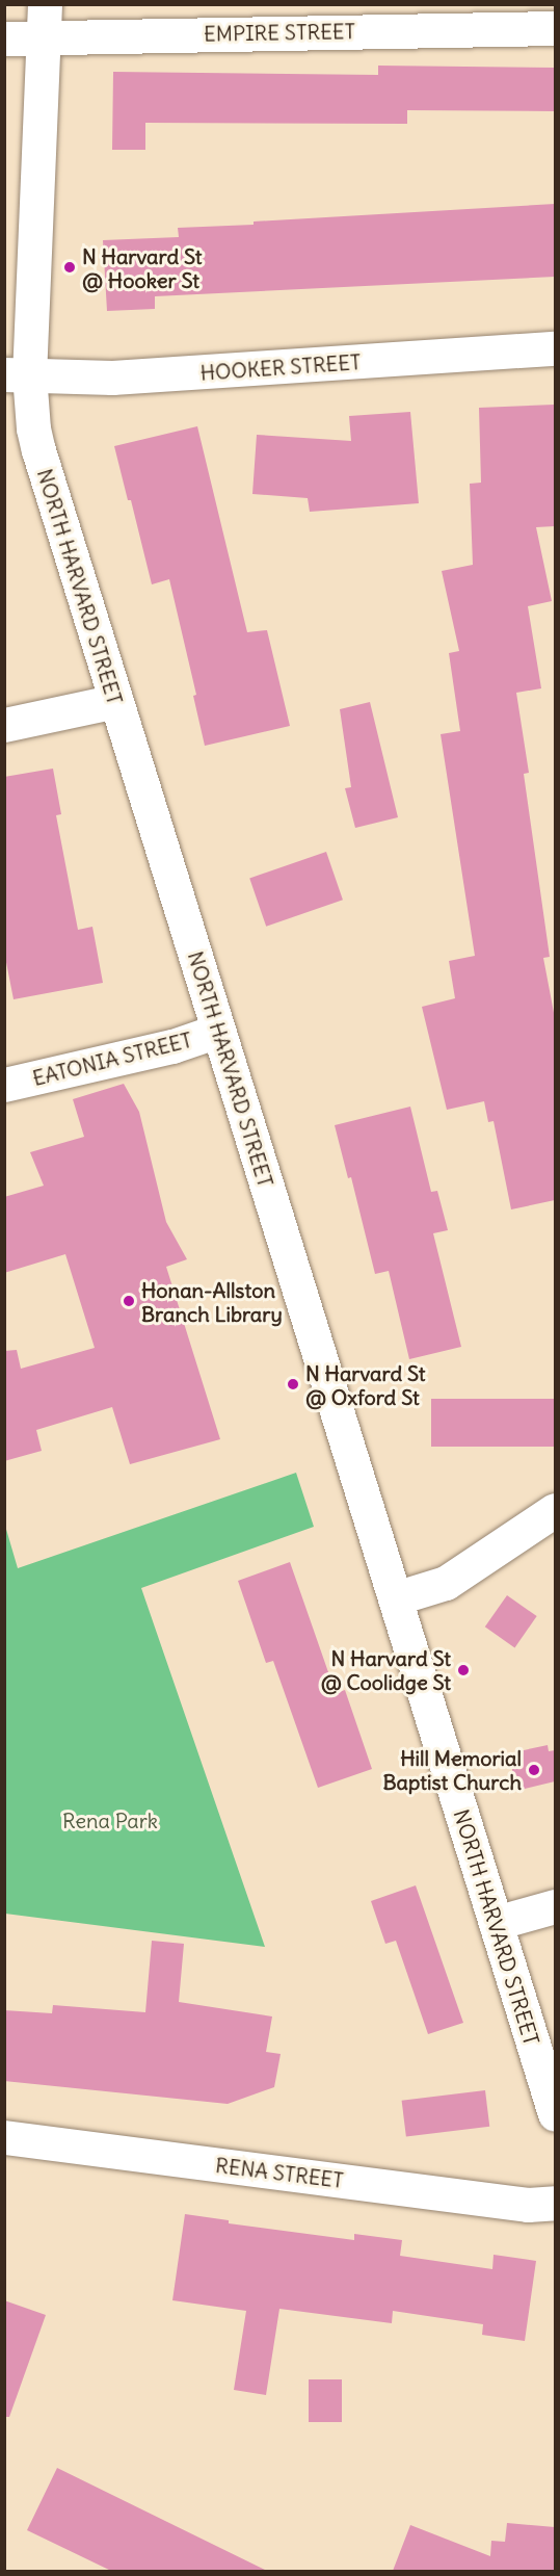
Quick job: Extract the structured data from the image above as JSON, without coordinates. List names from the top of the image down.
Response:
{
  "streets": {
    "street": [
      "EMPIRE STREET",
      "HOOKER STREET",
      "NORTH HARVARD STREET",
      "EATONIA STREET",
      "RENA STREET"
    ]
  },
  "crossings": [
    ["EMPIRE STREET", "NORTH HARVARD STREET"],
    ["HOOKER STREET", "NORTH HARVARD STREET"],
    ["NORTH HARVARD STREET", "EATONIA STREET"]
  ],
  "parks": ["Rena Park"],
  "places": [
    "N Harvard St @ Hooker St",
    "Honan-Allston Branch Library",
    "N Harvard St @ Oxford St",
    "N Harvard St @ Coolidge St",
    "Hill Memorial Baptist Church"
  ]
}
